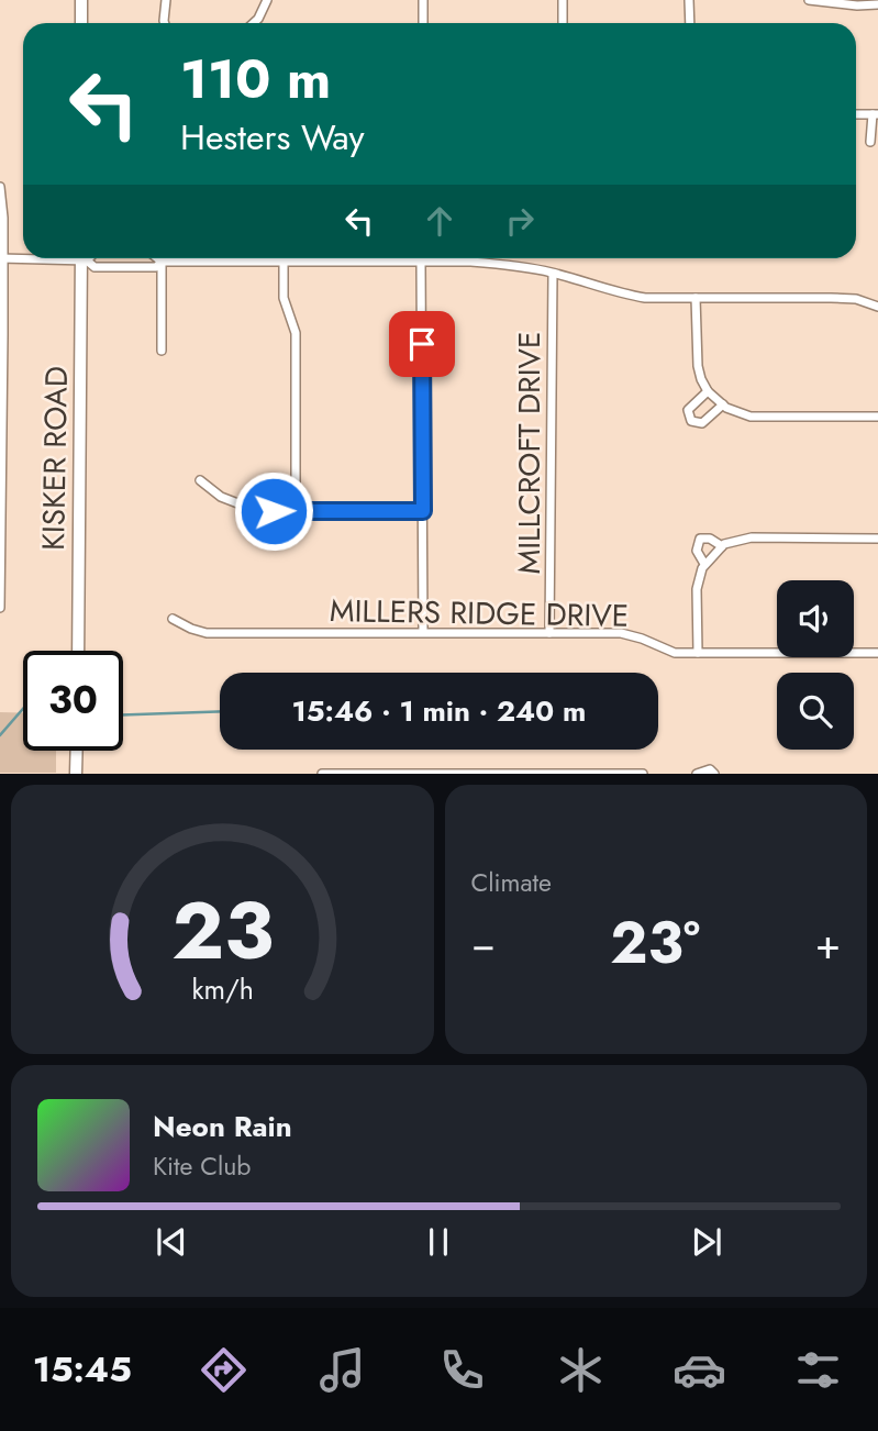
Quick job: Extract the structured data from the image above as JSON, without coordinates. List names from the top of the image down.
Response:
{
  "streets": {
    "main road": ["KISKER ROAD"],
    "street": ["MILLCROFT DRIVE", "MILLERS RIDGE DRIVE"]
  },
  "crossings": [
    ["MILLCROFT DRIVE", "MILLERS RIDGE DRIVE"]
  ],
  "page": {
    "turn": ["110 m", "Hesters Way"],
    "limit": "30",
    "trip": "15:46 · 1 min · 240 m",
    "tile": "Climate",
    "heat": ["−", "23°", "+"],
    "song": ["Neon Rain", "Kite Club"],
    "tabs": "15:45",
    "gauge": ["23", "km/h"]
  }
}
